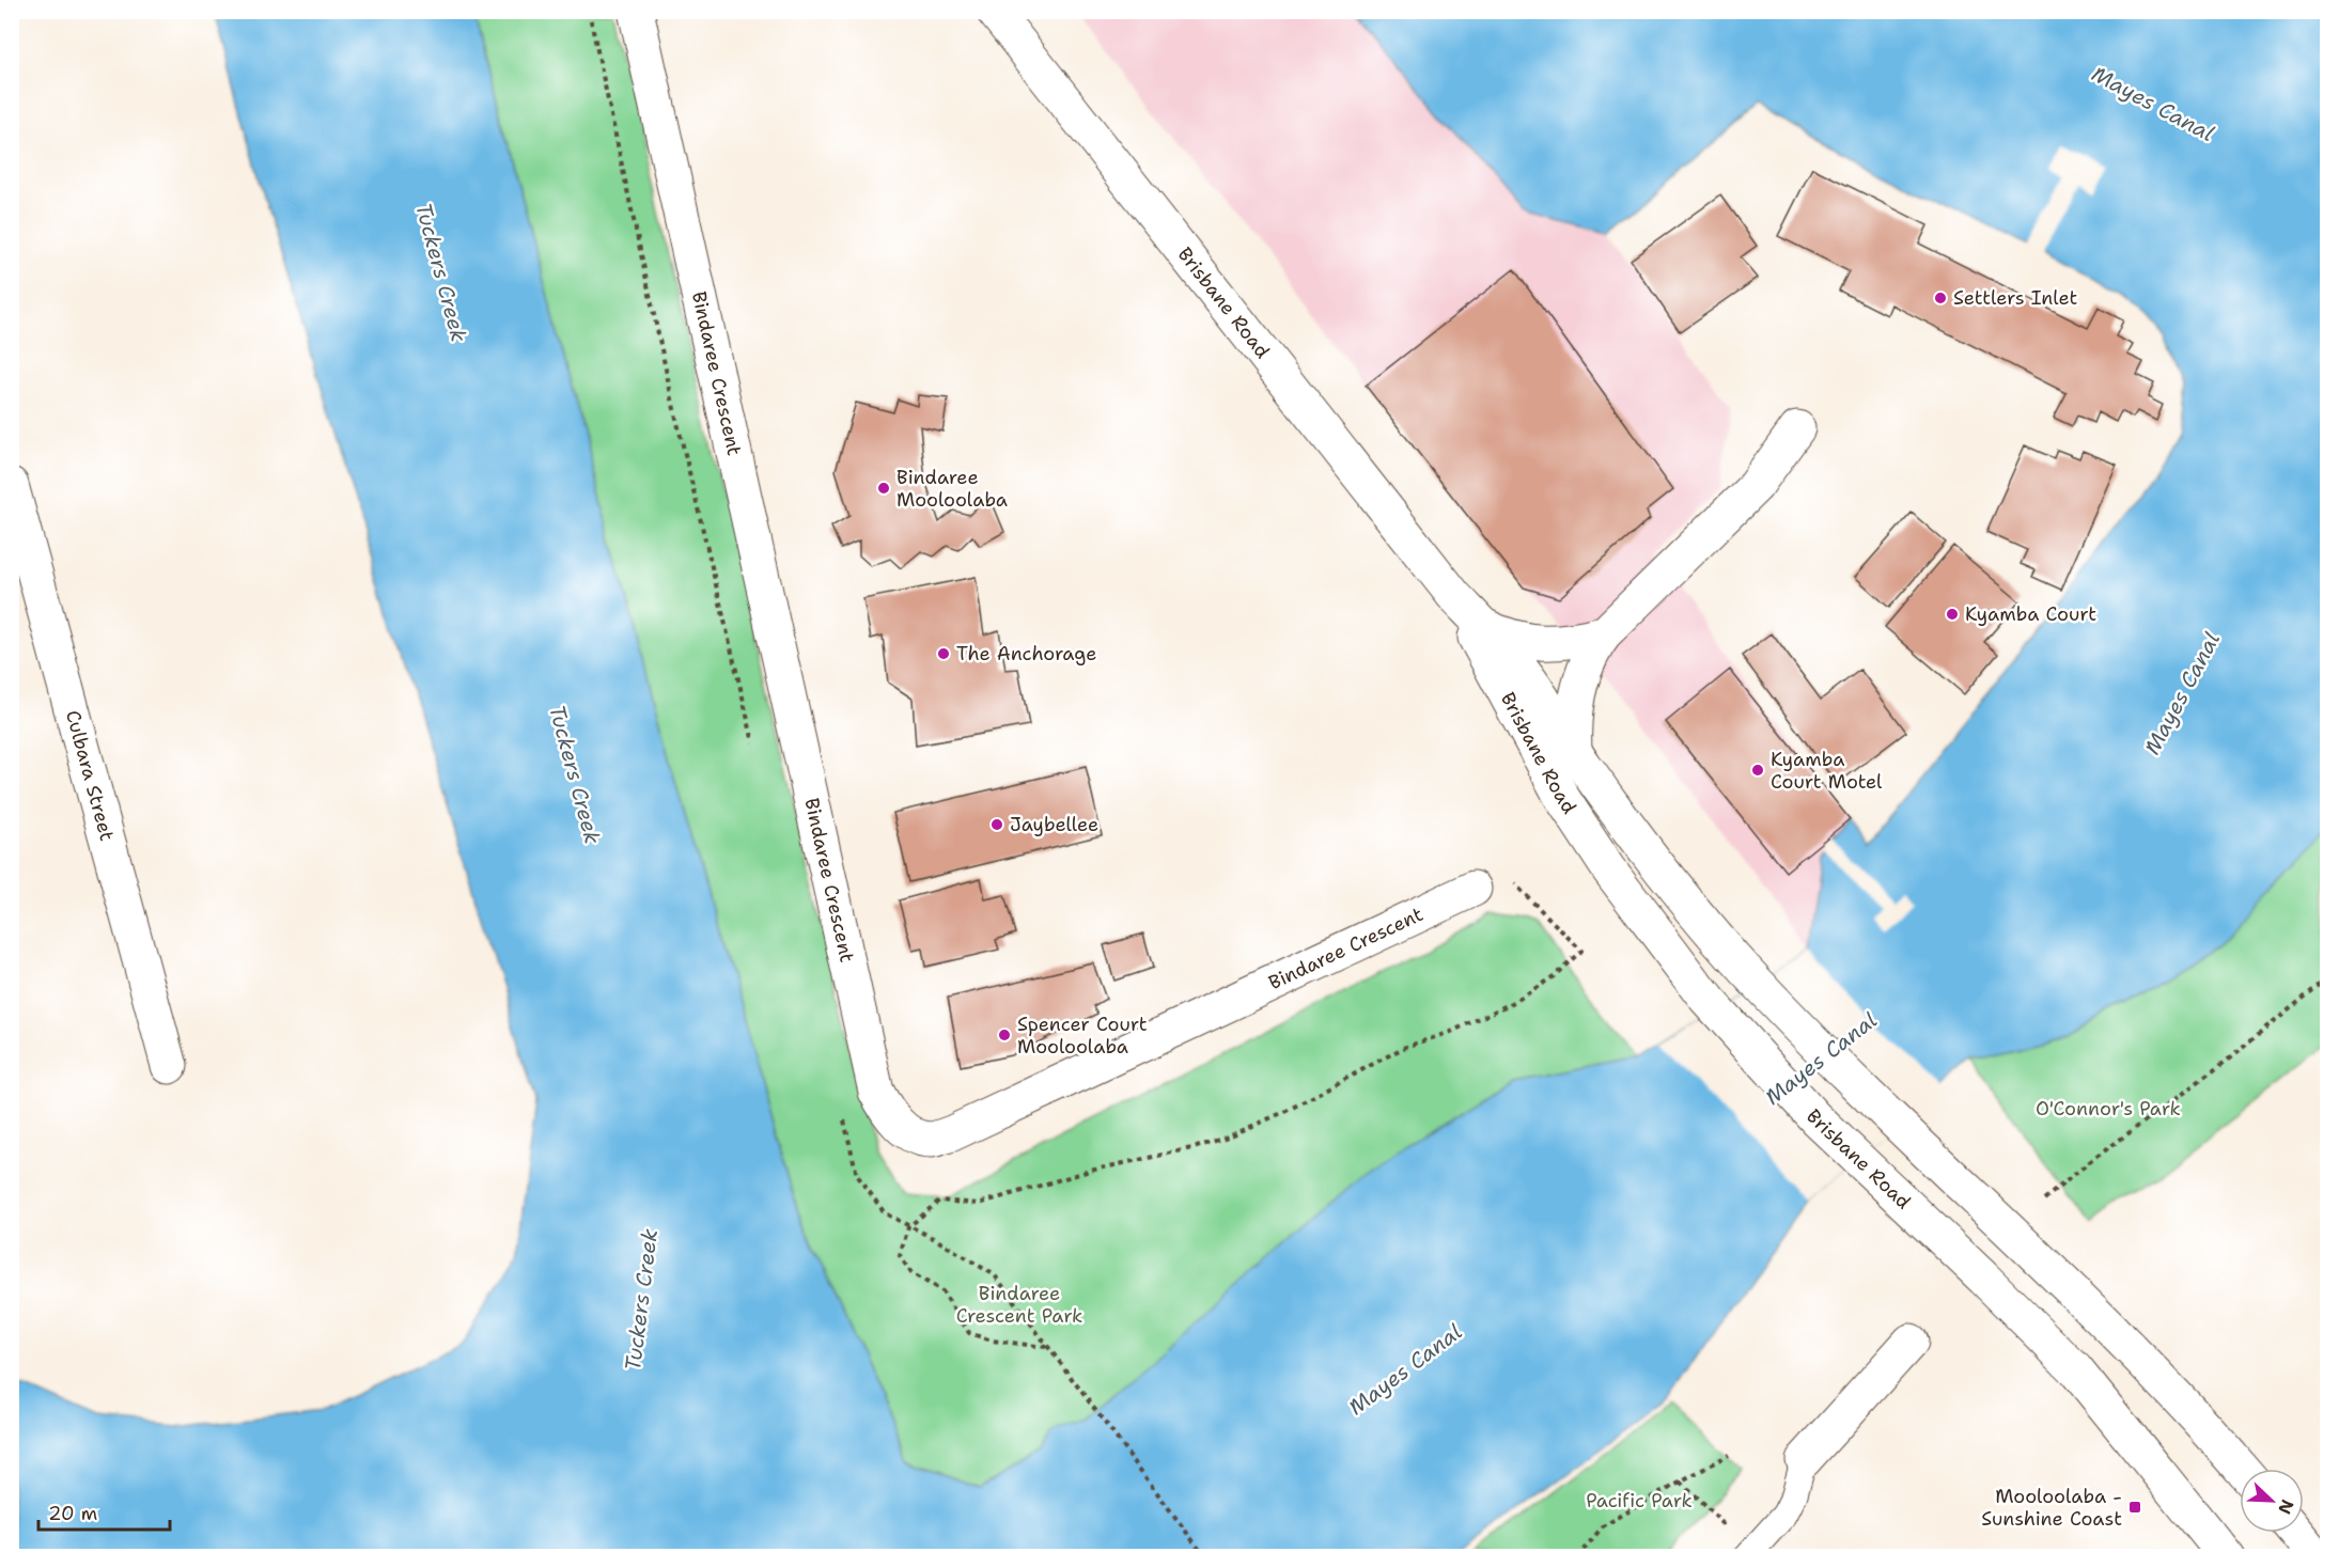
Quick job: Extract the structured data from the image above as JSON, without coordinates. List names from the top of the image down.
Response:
{
  "streets": {
    "main road": ["Brisbane Road", "Bindaree Crescent", "Culbara Street"]
  },
  "water": ["Mayes Canal", "Tuckers Creek"],
  "parks": ["O'Connor's Park", "Bindaree Crescent Park", "Pacific Park"],
  "places": {
    "other": [
      "Settlers Inlet",
      "Bindaree Mooloolaba",
      "Kyamba Court",
      "The Anchorage",
      "Kyamba Court Motel",
      "Jaybellee",
      "Spencer Court Mooloolaba"
    ],
    "transit": ["Mooloolaba - Sunshine Coast"]
  },
  "scale_bar": "20 m",
  "north": "bottom right"
}
